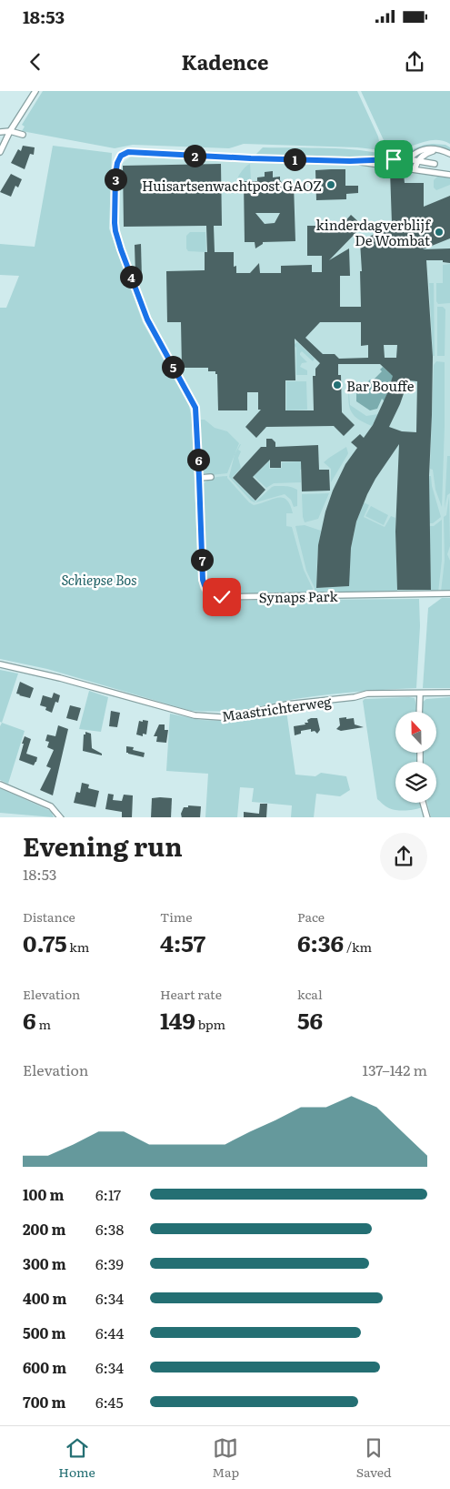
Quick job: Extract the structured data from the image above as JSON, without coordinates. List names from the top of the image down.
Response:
{
  "streets": {
    "street": ["Synaps Park", "Maastrichterweg"]
  },
  "parks": ["Schiepse Bos"],
  "places": ["Huisartsenwachtpost GAOZ", "kinderdagverblijf De Wombat", "Bar Bouffe"],
  "north": "top",
  "page": {
    "status": "18:53",
    "header": "Kadence",
    "pins": [
      "2",
      "1",
      "3",
      "4",
      "5",
      "6",
      "7"
    ],
    "heading": ["Evening run", "18:53"],
    "stats": [
      ["Distance", "0.75 km"],
      ["Time", "4:57"],
      ["Pace", "6:36 /km"],
      ["Elevation", "6 m"],
      ["Heart rate", "149 bpm"],
      ["kcal", "56"]
    ],
    "chart": ["Elevation", "137–142 m"],
    "list": [
      {
        "name": "100 m",
        "note": "6:17"
      },
      {
        "name": "200 m",
        "note": "6:38"
      },
      {
        "name": "300 m",
        "note": "6:39"
      },
      {
        "name": "400 m",
        "note": "6:34"
      },
      {
        "name": "500 m",
        "note": "6:44"
      },
      {
        "name": "600 m",
        "note": "6:34"
      },
      {
        "name": "700 m",
        "note": "6:45"
      }
    ],
    "tabs": ["Home", "Map", "Saved"]
  }
}
